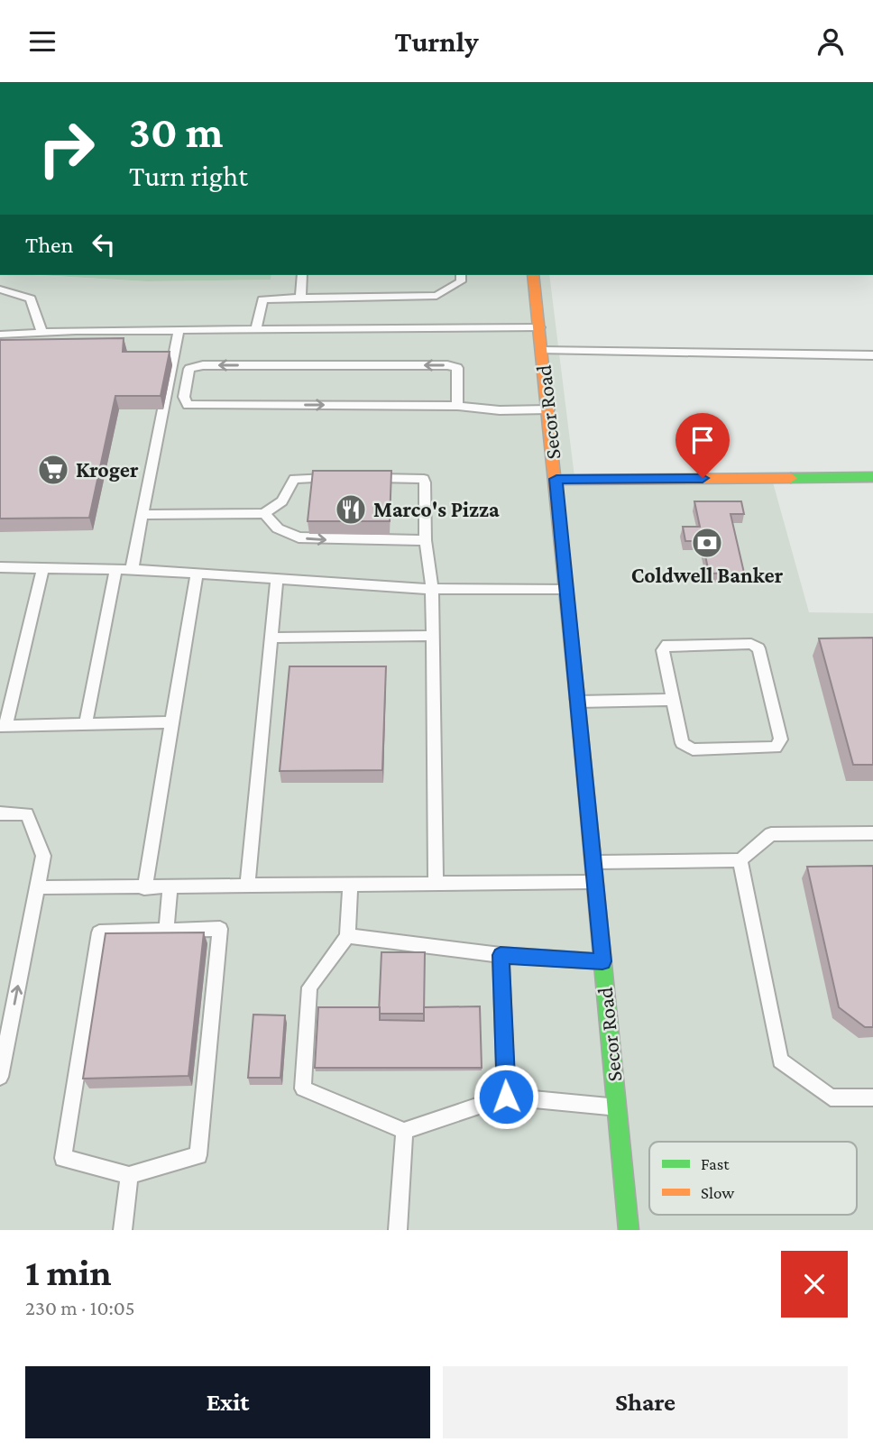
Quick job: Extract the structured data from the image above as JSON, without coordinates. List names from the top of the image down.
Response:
{
  "streets": {
    "street": ["Secor Road"]
  },
  "places": {
    "supermarket": ["Kroger"],
    "restaurant": ["Marco's Pizza"],
    "bank": ["Coldwell Banker"]
  },
  "legend": ["Fast", "Slow"],
  "page": {
    "header": "Turnly",
    "turn": ["30 m", "Turn right"],
    "then": "Then",
    "heading": ["1 min", "230 m · 10:05"],
    "buttons": ["Exit", "Share"]
  }
}
